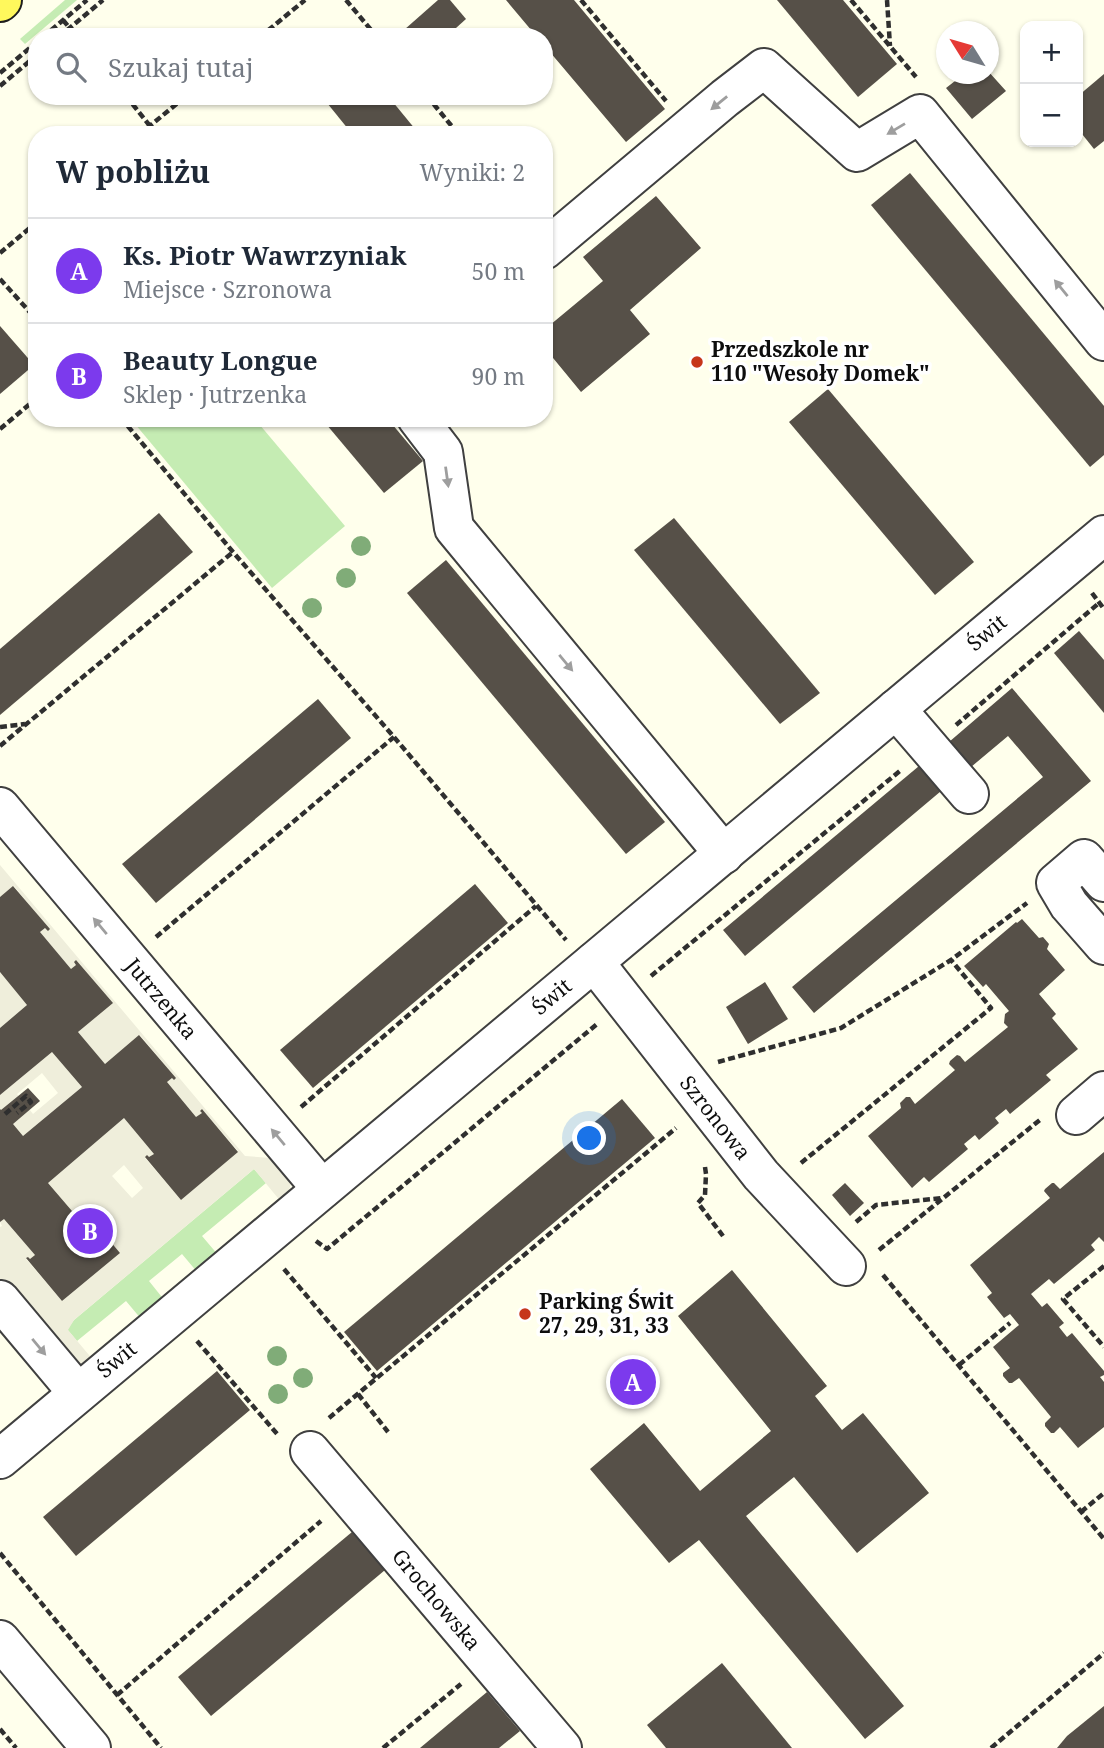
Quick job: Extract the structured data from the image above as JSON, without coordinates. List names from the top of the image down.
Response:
{
  "streets": {
    "street": [
      "Świt",
      "Jutrzenka",
      "Szronowa",
      "Grochowska"
    ]
  },
  "crossings": [
    ["Świt", "Jutrzenka"],
    ["Świt", "Szronowa"]
  ],
  "one_way": ["Jutrzenka"],
  "places": ["Przedszkole nr 110 \"Wesoły Domek\"", "Parking Świt 27, 29, 31, 33"],
  "north": "top left",
  "page": {
    "map_buttons": ["+", "−"],
    "search": "Szukaj tutaj",
    "heading": ["W pobliżu", "Wyniki: 2"],
    "list": [
      {
        "mark": "A",
        "name": "Ks. Piotr Wawrzyniak",
        "note": "Miejsce · Szronowa",
        "value": "50 m"
      },
      {
        "mark": "B",
        "name": "Beauty Longue",
        "note": "Sklep · Jutrzenka",
        "value": "90 m"
      }
    ],
    "pins": ["B", "A"]
  }
}
